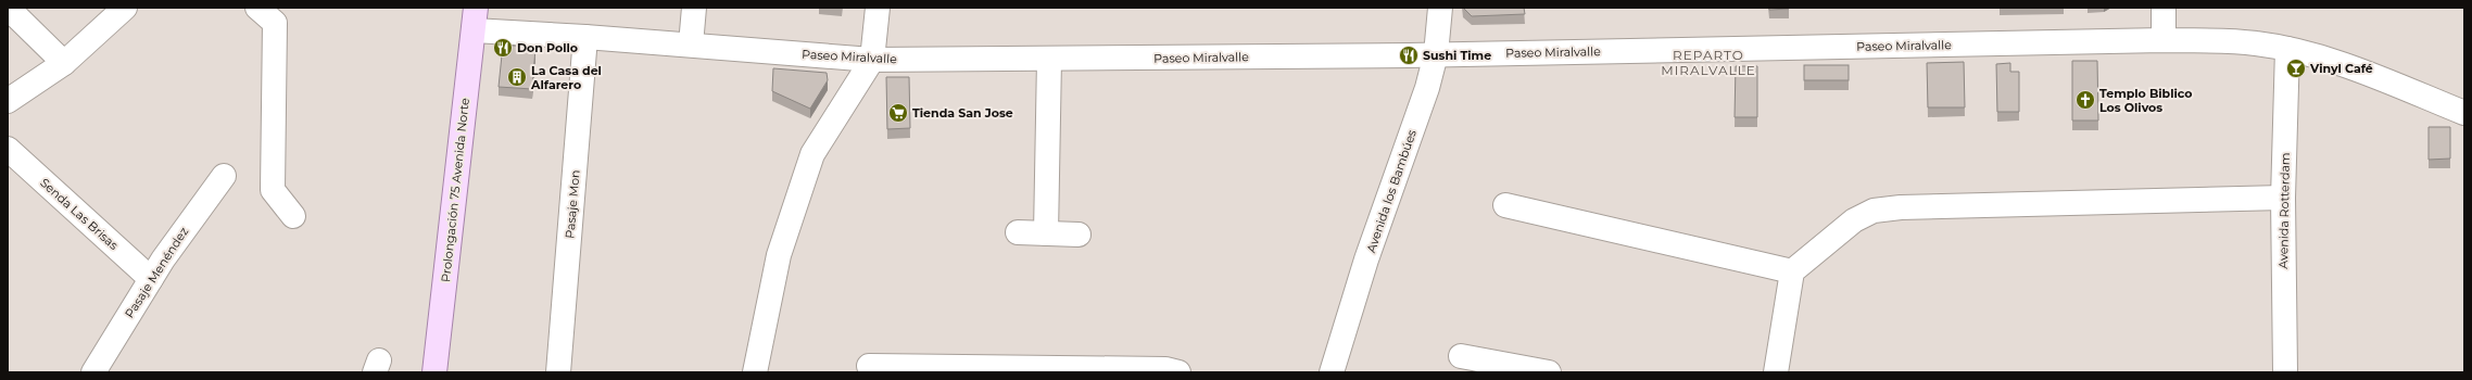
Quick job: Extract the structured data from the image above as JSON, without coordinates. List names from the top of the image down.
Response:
{
  "streets": {
    "main road": ["Prolongación 75 Avenida Norte"],
    "street": [
      "Paseo Miralvalle",
      "Avenida los Bambúes",
      "Pasaje Mon",
      "Avenida Rotterdam",
      "Senda Las Brisas",
      "Pasaje Menéndez"
    ]
  },
  "crossings": [
    ["Paseo Miralvalle", "Prolongación 75 Avenida Norte"],
    ["Paseo Miralvalle", "Avenida los Bambúes"],
    ["Paseo Miralvalle", "Pasaje Mon"],
    ["Paseo Miralvalle", "Avenida Rotterdam"],
    ["Senda Las Brisas", "Pasaje Menéndez"]
  ],
  "districts": ["REPARTO MIRALVALLE"],
  "places": {
    "restaurant": ["Don Pollo", "Sushi Time"],
    "bar": ["Vinyl Café"],
    "building": ["La Casa del Alfarero"],
    "church": ["Templo Biblico Los Olivos"],
    "supermarket": ["Tienda San Jose"]
  }
}
